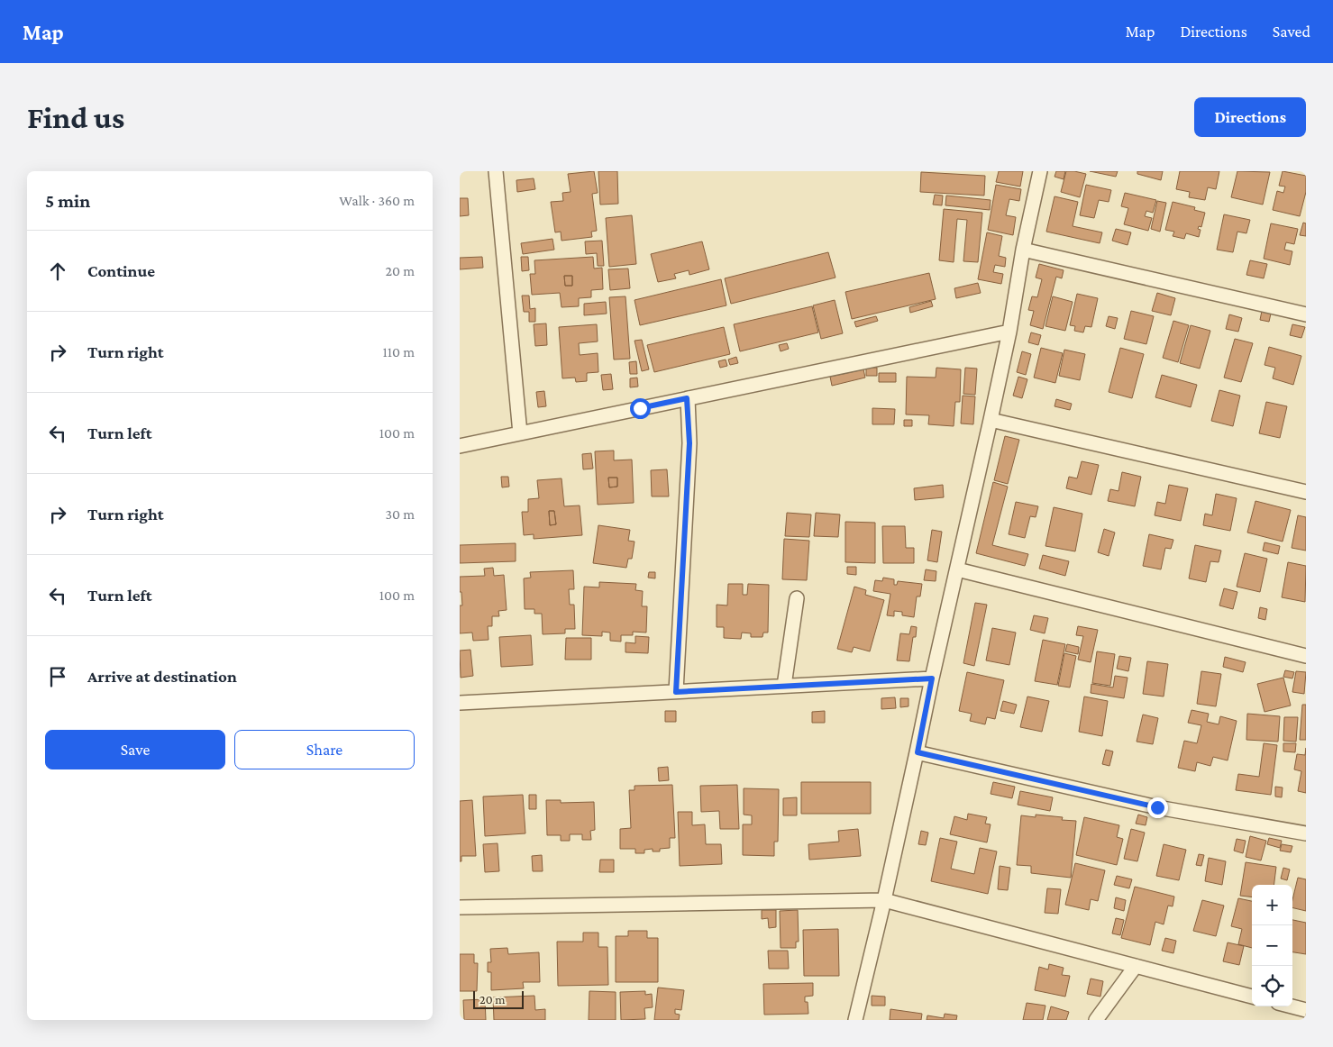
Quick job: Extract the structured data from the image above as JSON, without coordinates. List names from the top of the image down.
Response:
{
  "scale_bar": "20 m",
  "page": {
    "header": "Map",
    "nav": ["Map", "Directions", "Saved"],
    "buttons": [
      "Directions",
      ["Save", "Share"]
    ],
    "title": "Find us",
    "heading": ["5 min", "Walk · 360 m"],
    "list": [
      ["Continue", "20 m"],
      ["Turn right", "110 m"],
      ["Turn left", "100 m"],
      ["Turn right", "30 m"],
      ["Turn left", "100 m"],
      "Arrive at destination"
    ],
    "map_buttons": ["+", "−"],
    "scale": "20 m"
  }
}
